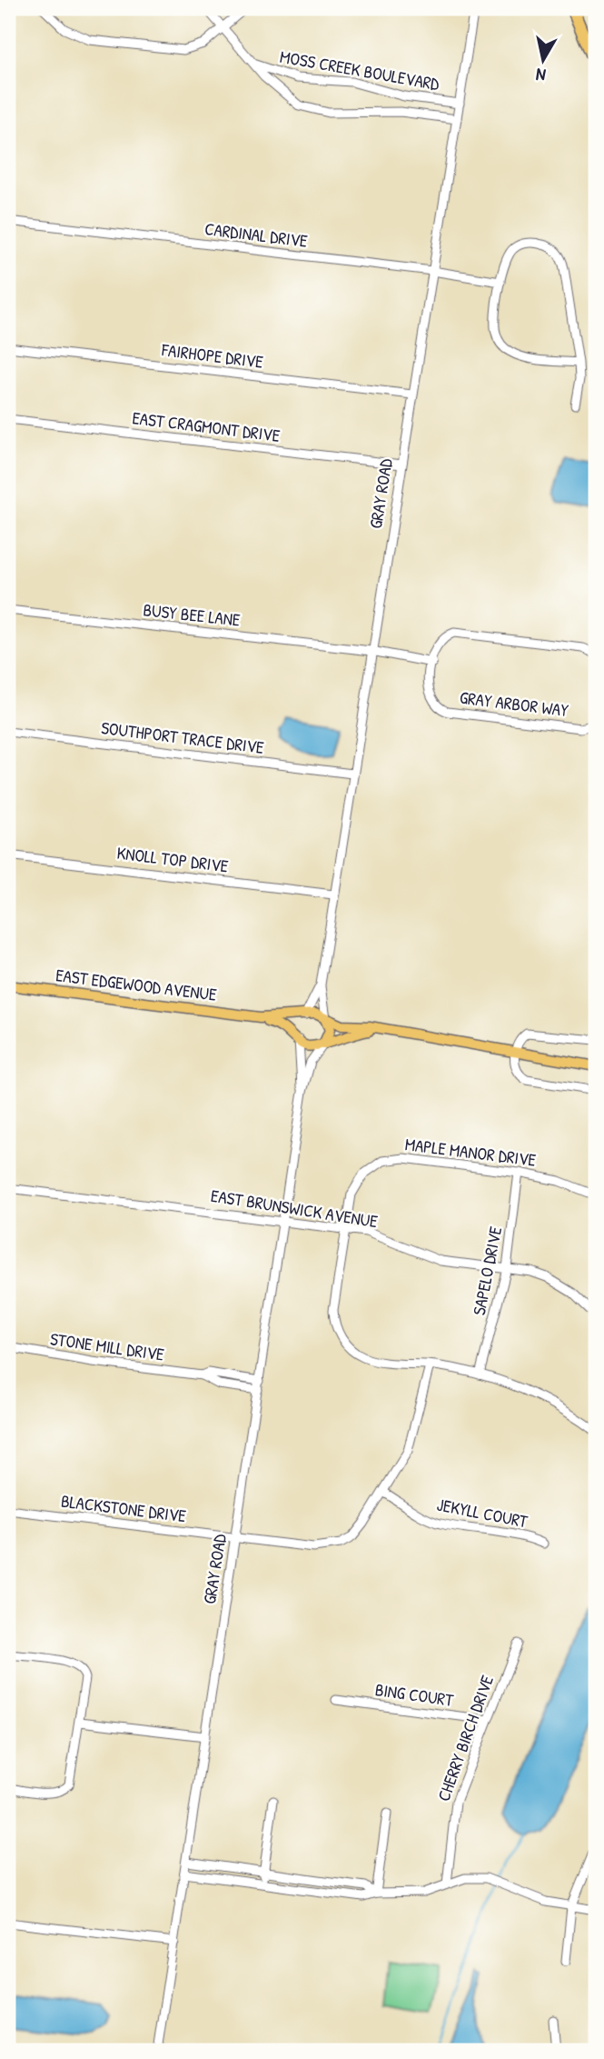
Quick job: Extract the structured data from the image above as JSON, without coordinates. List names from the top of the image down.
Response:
{
  "streets": {
    "main road": ["EAST EDGEWOOD AVENUE"],
    "street": [
      "MOSS CREEK BOULEVARD",
      "CARDINAL DRIVE",
      "FAIRHOPE DRIVE",
      "EAST CRAGMONT DRIVE",
      "GRAY ROAD",
      "BUSY BEE LANE",
      "GRAY ARBOR WAY",
      "SOUTHPORT TRACE DRIVE",
      "KNOLL TOP DRIVE",
      "MAPLE MANOR DRIVE",
      "EAST BRUNSWICK AVENUE",
      "SAPELO DRIVE",
      "STONE MILL DRIVE",
      "BLACKSTONE DRIVE",
      "JEKYLL COURT",
      "BING COURT",
      "CHERRY BIRCH DRIVE"
    ]
  },
  "crossings": [
    ["MOSS CREEK BOULEVARD", "GRAY ROAD"],
    ["CARDINAL DRIVE", "GRAY ROAD"],
    ["FAIRHOPE DRIVE", "GRAY ROAD"],
    ["EAST CRAGMONT DRIVE", "GRAY ROAD"],
    ["GRAY ROAD", "BUSY BEE LANE"],
    ["GRAY ROAD", "SOUTHPORT TRACE DRIVE"],
    ["GRAY ROAD", "KNOLL TOP DRIVE"],
    ["GRAY ROAD", "EAST EDGEWOOD AVENUE"],
    ["GRAY ROAD", "EAST BRUNSWICK AVENUE"],
    ["GRAY ROAD", "STONE MILL DRIVE"],
    ["GRAY ROAD", "BLACKSTONE DRIVE"],
    ["BUSY BEE LANE", "GRAY ARBOR WAY"],
    ["MAPLE MANOR DRIVE", "EAST BRUNSWICK AVENUE"],
    ["MAPLE MANOR DRIVE", "SAPELO DRIVE"],
    ["MAPLE MANOR DRIVE", "BLACKSTONE DRIVE"],
    ["EAST BRUNSWICK AVENUE", "SAPELO DRIVE"],
    ["BLACKSTONE DRIVE", "JEKYLL COURT"],
    ["BING COURT", "CHERRY BIRCH DRIVE"]
  ],
  "north": "bottom"
}
